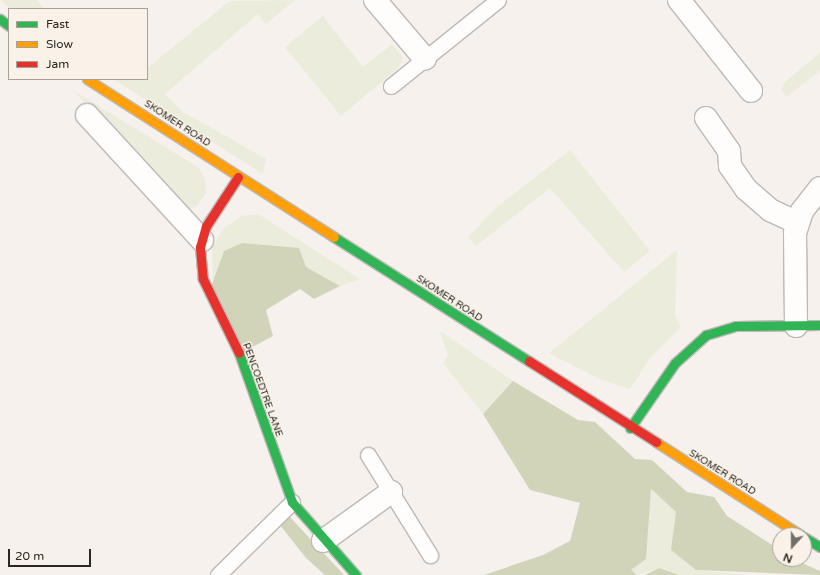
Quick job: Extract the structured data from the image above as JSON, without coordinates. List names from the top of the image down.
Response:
{
  "streets": {
    "street": ["SKOMER ROAD", "PENCOEDTRE LANE"]
  },
  "crossings": [
    ["SKOMER ROAD", "PENCOEDTRE LANE"]
  ],
  "legend": ["Fast", "Slow", "Jam"],
  "scale_bar": "20 m",
  "north": "bottom"
}
